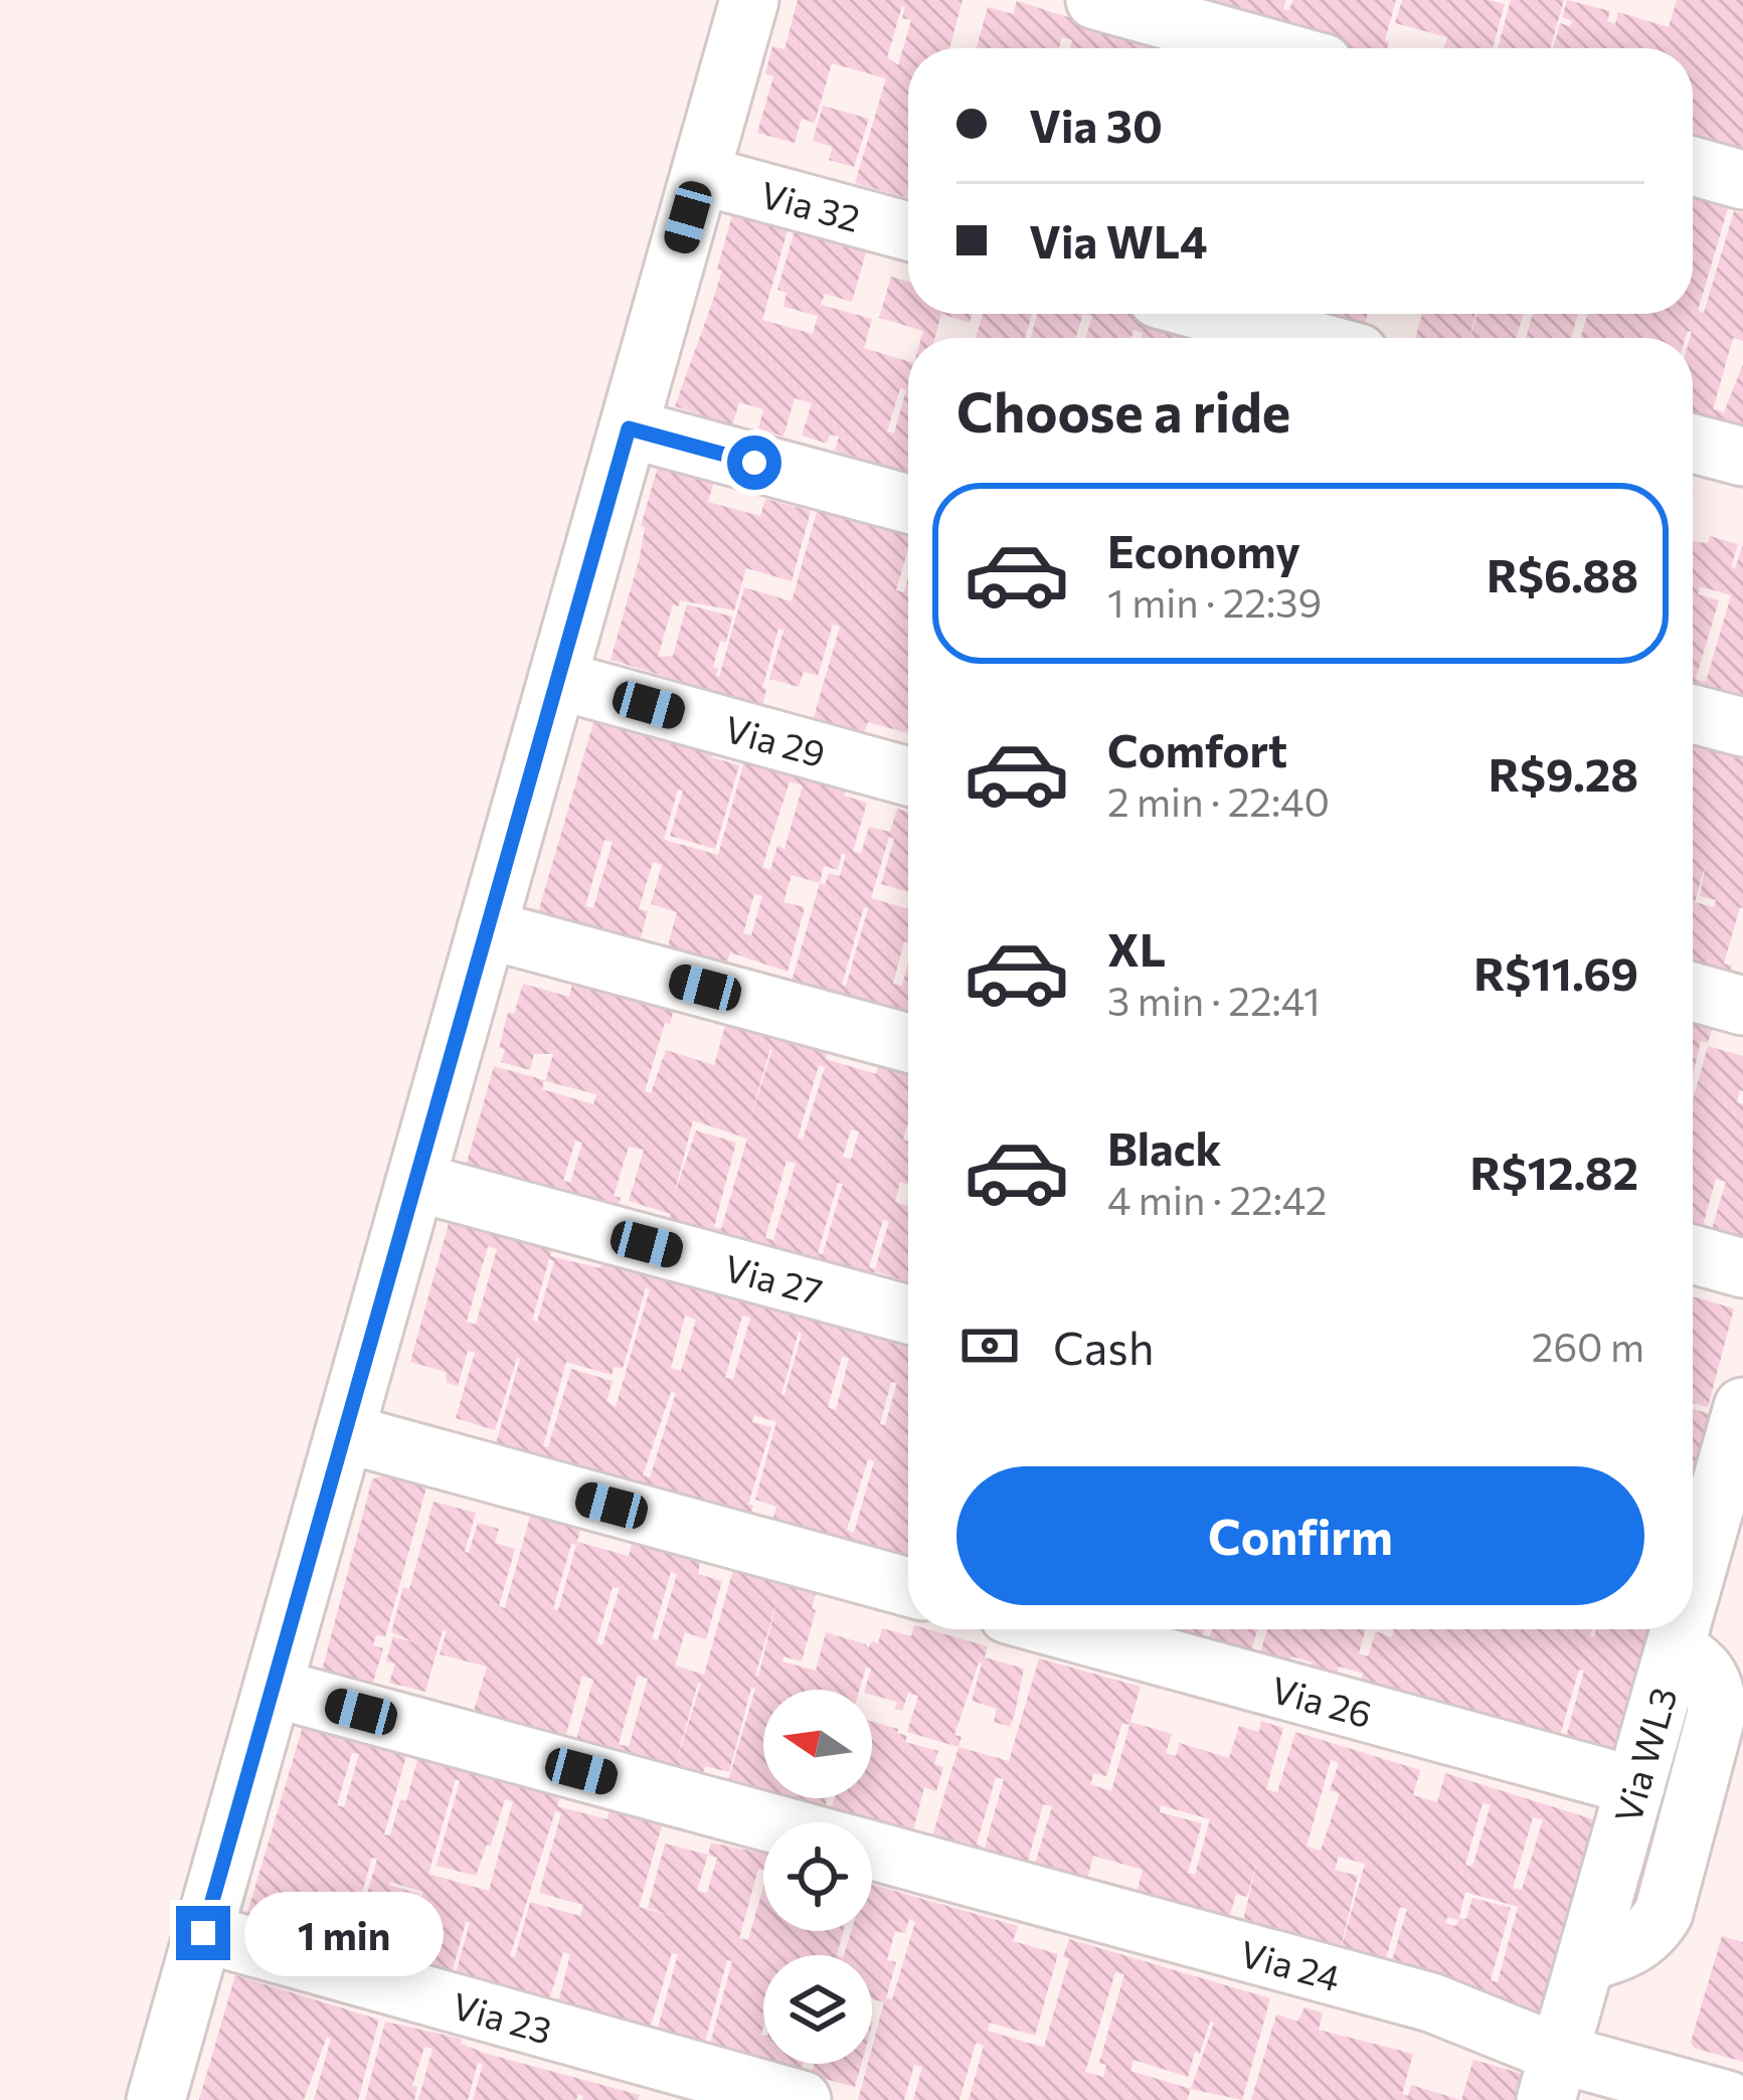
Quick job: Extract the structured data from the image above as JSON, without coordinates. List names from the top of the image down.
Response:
{
  "streets": {
    "street": [
      "Via 32",
      "Via 29",
      "Via 27",
      "Via 26",
      "Via WL3",
      "Via 24",
      "Via 23"
    ]
  },
  "crossings": [
    ["Via 26", "Via WL3"],
    ["Via WL3", "Via 24"]
  ],
  "north": "left",
  "page": {
    "banner": ["Via 30", "Via WL4"],
    "heading": "Choose a ride",
    "list": [
      {
        "name": "Economy",
        "note": "1 min · 22:39",
        "value": "R$6.88"
      },
      {
        "name": "Comfort",
        "note": "2 min · 22:40",
        "value": "R$9.28"
      },
      {
        "name": "XL",
        "note": "3 min · 22:41",
        "value": "R$11.69"
      },
      {
        "name": "Black",
        "note": "4 min · 22:42",
        "value": "R$12.82"
      }
    ],
    "pay": ["Cash", "260 m"],
    "buttons": "Confirm",
    "bubble": "1 min"
  }
}
